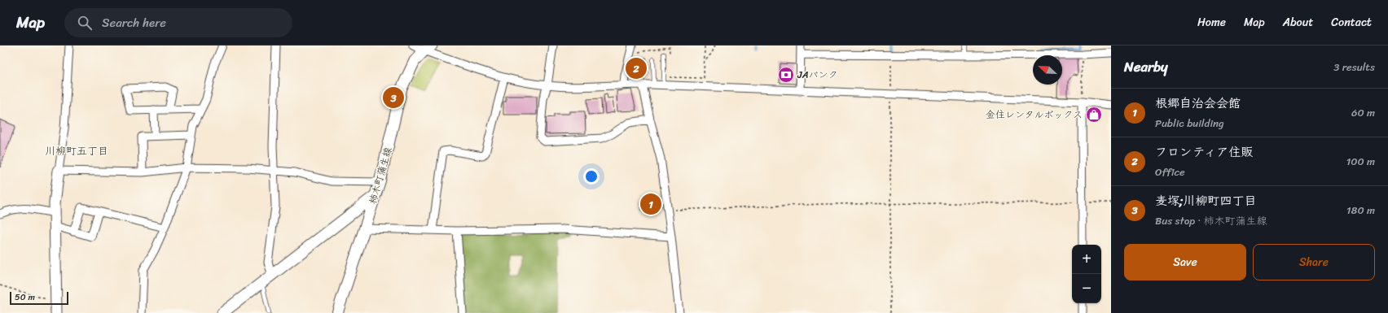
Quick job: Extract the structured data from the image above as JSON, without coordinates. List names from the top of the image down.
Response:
{
  "streets": {
    "street": ["柿木町蒲生線"]
  },
  "districts": ["川柳町五丁目"],
  "places": {
    "bank": ["JAバンク"],
    "shop": ["金住レンタルボックス"]
  },
  "scale_bar": "50 m",
  "north": "top left",
  "page": {
    "header": "Map",
    "search": "Search here",
    "nav": [
      "Home",
      "Map",
      "About",
      "Contact"
    ],
    "heading": ["Nearby", "3 results"],
    "pins": ["2", "3", "1"],
    "list": [
      {
        "mark": "1",
        "name": "根郷自治会会館",
        "note": "Public building",
        "value": "60 m"
      },
      {
        "mark": "2",
        "name": "フロンティア住販",
        "note": "Office",
        "value": "100 m"
      },
      {
        "mark": "3",
        "name": "麦塚;川柳町四丁目",
        "note": "Bus stop · 柿木町蒲生線",
        "value": "180 m"
      }
    ],
    "buttons": ["Save", "Share"],
    "map_buttons": ["+", "−"],
    "scale": "50 m"
  }
}
